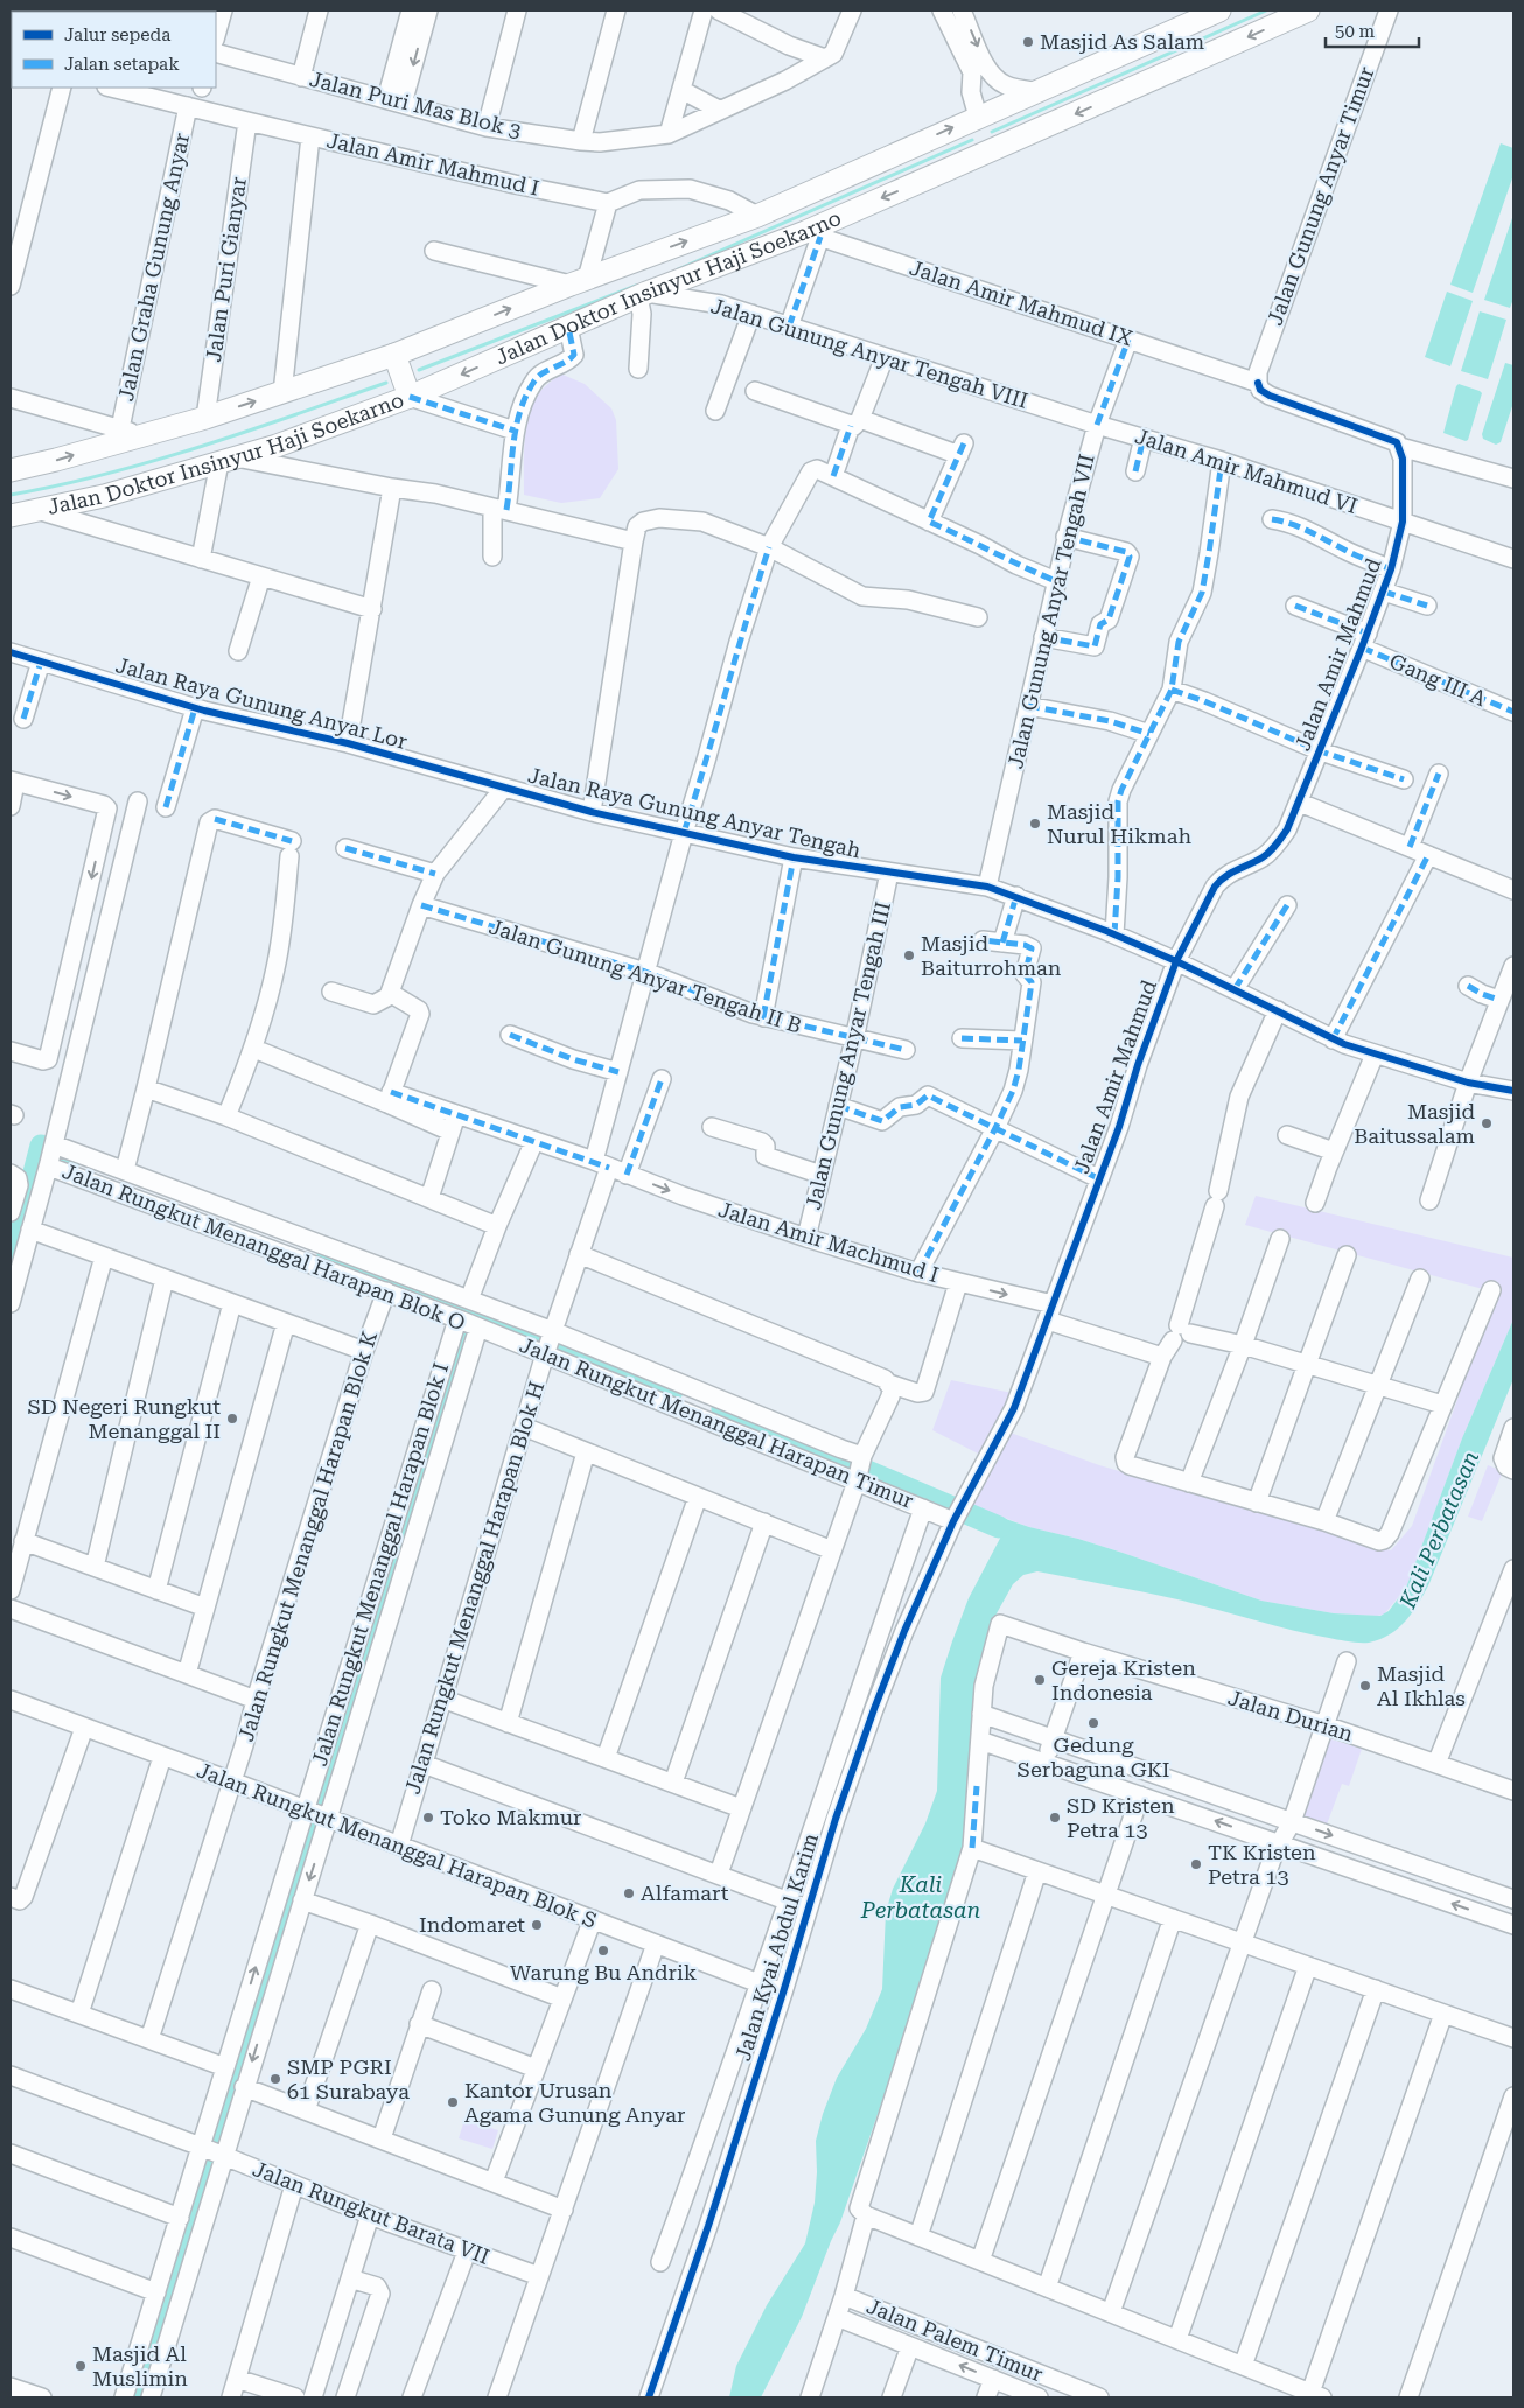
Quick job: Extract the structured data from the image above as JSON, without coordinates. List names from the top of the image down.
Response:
{
  "streets": {
    "main road": ["Jalan Doktor Insinyur Haji Soekarno"],
    "street": [
      "Jalan Puri Mas Blok 3",
      "Jalan Amir Mahmud I",
      "Jalan Gunung Anyar Timur",
      "Jalan Graha Gunung Anyar",
      "Jalan Puri Gianyar",
      "Jalan Amir Mahmud IX",
      "Jalan Gunung Anyar Tengah VIII",
      "Jalan Amir Mahmud VI",
      "Jalan Gunung Anyar Tengah VII",
      "Jalan Amir Mahmud",
      "Gang III A",
      "Jalan Raya Gunung Anyar Lor",
      "Jalan Raya Gunung Anyar Tengah",
      "Jalan Gunung Anyar Tengah II B",
      "Jalan Gunung Anyar Tengah III",
      "Jalan Amir Machmud I",
      "Jalan Rungkut Menanggal Harapan Blok O",
      "Jalan Rungkut Menanggal Harapan Timur",
      "Jalan Rungkut Menanggal Harapan Blok K",
      "Jalan Rungkut Menanggal Harapan Blok I",
      "Jalan Rungkut Menanggal Harapan Blok H",
      "Jalan Durian",
      "Jalan Rungkut Menanggal Harapan Blok S",
      "Jalan Kyai Abdul Karim",
      "Jalan Rungkut Barata VII",
      "Jalan Palem Timur"
    ]
  },
  "crossings": [
    ["Jalan Amir Mahmud I", "Jalan Graha Gunung Anyar"],
    ["Jalan Amir Mahmud I", "Jalan Puri Gianyar"],
    ["Jalan Gunung Anyar Timur", "Jalan Amir Mahmud IX"],
    ["Jalan Graha Gunung Anyar", "Jalan Doktor Insinyur Haji Soekarno"],
    ["Jalan Puri Gianyar", "Jalan Doktor Insinyur Haji Soekarno"],
    ["Jalan Doktor Insinyur Haji Soekarno", "Jalan Amir Mahmud IX"],
    ["Jalan Doktor Insinyur Haji Soekarno", "Jalan Gunung Anyar Tengah VIII"],
    ["Jalan Amir Mahmud IX", "Jalan Gunung Anyar Tengah VII"],
    ["Jalan Gunung Anyar Tengah VIII", "Jalan Amir Mahmud VI"],
    ["Jalan Gunung Anyar Tengah VIII", "Jalan Gunung Anyar Tengah VII"],
    ["Jalan Amir Mahmud VI", "Jalan Gunung Anyar Tengah VII"],
    ["Jalan Amir Mahmud VI", "Jalan Amir Mahmud"],
    ["Jalan Gunung Anyar Tengah VII", "Jalan Raya Gunung Anyar Tengah"],
    ["Jalan Amir Mahmud", "Gang III A"],
    ["Jalan Amir Mahmud", "Jalan Raya Gunung Anyar Tengah"],
    ["Jalan Amir Mahmud", "Jalan Amir Machmud I"],
    ["Jalan Amir Mahmud", "Jalan Rungkut Menanggal Harapan Timur"],
    ["Jalan Amir Mahmud", "Jalan Kyai Abdul Karim"],
    ["Jalan Raya Gunung Anyar Lor", "Jalan Raya Gunung Anyar Tengah"],
    ["Jalan Raya Gunung Anyar Tengah", "Jalan Gunung Anyar Tengah III"],
    ["Jalan Raya Gunung Anyar Tengah", "Jalan Rungkut Menanggal Harapan Blok H"],
    ["Jalan Gunung Anyar Tengah II B", "Jalan Gunung Anyar Tengah III"],
    ["Jalan Gunung Anyar Tengah II B", "Jalan Rungkut Menanggal Harapan Blok H"],
    ["Jalan Gunung Anyar Tengah III", "Jalan Amir Machmud I"],
    ["Jalan Amir Machmud I", "Jalan Rungkut Menanggal Harapan Blok H"],
    ["Jalan Rungkut Menanggal Harapan Blok O", "Jalan Rungkut Menanggal Harapan Timur"],
    ["Jalan Rungkut Menanggal Harapan Blok O", "Jalan Rungkut Menanggal Harapan Blok K"],
    ["Jalan Rungkut Menanggal Harapan Blok O", "Jalan Rungkut Menanggal Harapan Blok I"],
    ["Jalan Rungkut Menanggal Harapan Timur", "Jalan Rungkut Menanggal Harapan Blok I"],
    ["Jalan Rungkut Menanggal Harapan Timur", "Jalan Rungkut Menanggal Harapan Blok H"],
    ["Jalan Rungkut Menanggal Harapan Timur", "Jalan Kyai Abdul Karim"],
    ["Jalan Rungkut Menanggal Harapan Blok K", "Jalan Rungkut Menanggal Harapan Blok S"],
    ["Jalan Rungkut Menanggal Harapan Blok I", "Jalan Rungkut Menanggal Harapan Blok S"],
    ["Jalan Rungkut Menanggal Harapan Blok H", "Jalan Rungkut Menanggal Harapan Blok S"],
    ["Jalan Rungkut Menanggal Harapan Blok S", "Jalan Kyai Abdul Karim"]
  ],
  "water": ["Kali Perbatasan"],
  "places": [
    "Masjid As Salam",
    "Masjid Nurul Hikmah",
    "Masjid Baiturrohman",
    "Masjid Baitussalam",
    "SD Negeri Rungkut Menanggal II",
    "Gereja Kristen Indonesia",
    "Masjid Al Ikhlas",
    "Gedung Serbaguna GKI",
    "Toko Makmur",
    "SD Kristen Petra 13",
    "TK Kristen Petra 13",
    "Alfamart",
    "Indomaret",
    "Warung Bu Andrik",
    "SMP PGRI 61 Surabaya",
    "Kantor Urusan Agama Gunung Anyar",
    "Masjid Al Muslimin"
  ],
  "legend": ["Jalur sepeda", "Jalan setapak"],
  "scale_bar": "50 m"
}
